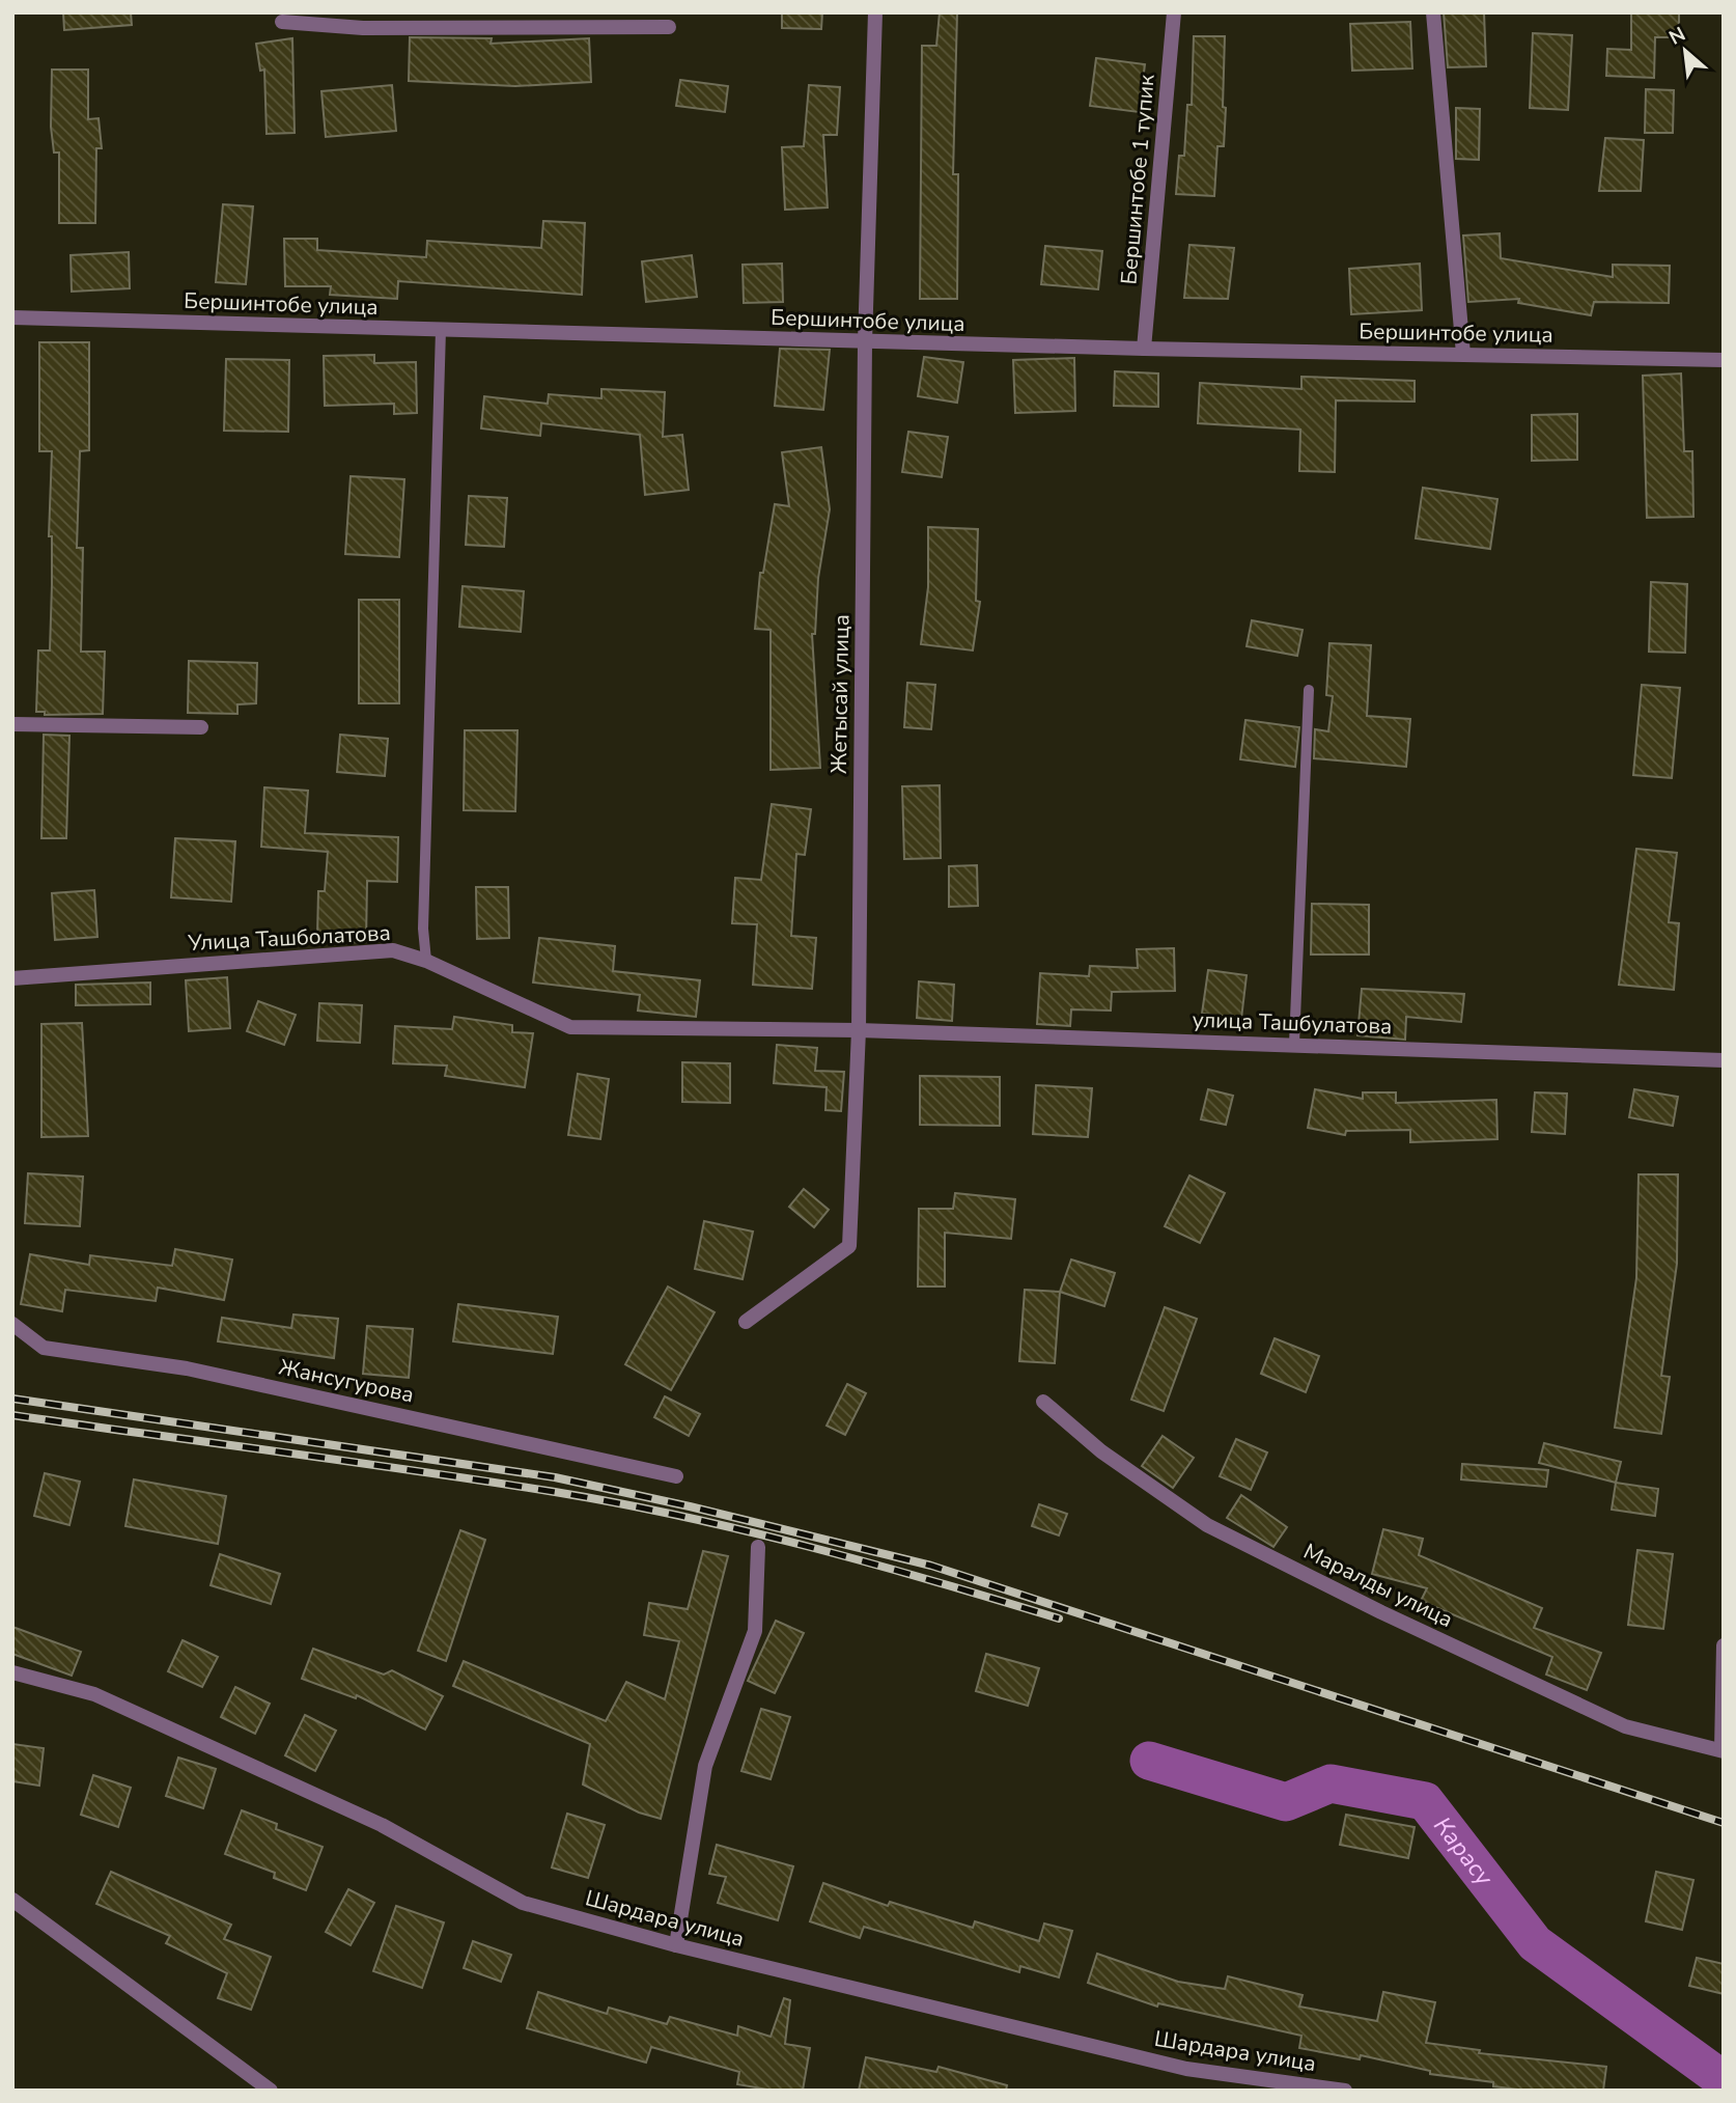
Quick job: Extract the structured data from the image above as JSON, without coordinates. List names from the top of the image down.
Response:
{
  "streets": {
    "street": [
      "Бершинтобе 1 тупик",
      "Бершинтобе улица",
      "Жетысай улица",
      "Улица Ташболатова",
      "улица Ташбулатова",
      "Жансугурова",
      "Маралды улица",
      "Шардара улица"
    ]
  },
  "crossings": [
    ["Бершинтобе 1 тупик", "Бершинтобе улица"],
    ["Бершинтобе улица", "Жетысай улица"],
    ["Жетысай улица", "Улица Ташболатова"],
    ["Жетысай улица", "улица Ташбулатова"],
    ["Улица Ташболатова", "улица Ташбулатова"]
  ],
  "water": ["Карасу"],
  "north": "top left"
}
